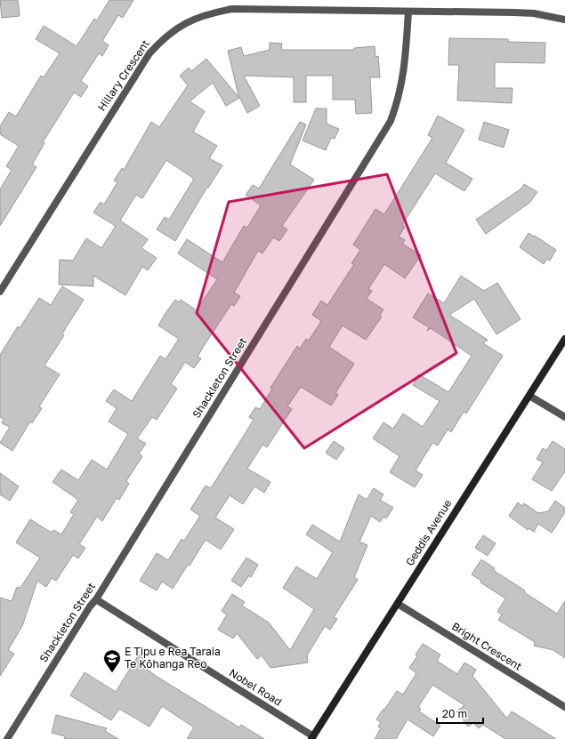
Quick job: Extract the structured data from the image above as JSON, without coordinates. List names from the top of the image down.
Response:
{
  "streets": {
    "street": [
      "Hillary Crescent",
      "Shackleton Street",
      "Geddis Avenue",
      "Bright Crescent",
      "Nobel Road"
    ]
  },
  "crossings": [
    ["Hillary Crescent", "Shackleton Street"],
    ["Shackleton Street", "Nobel Road"],
    ["Geddis Avenue", "Bright Crescent"],
    ["Geddis Avenue", "Nobel Road"]
  ],
  "places": {
    "school or university": ["E Tipu e Rea Taraia Te Kōhanga Reo"]
  },
  "scale_bar": "20 m"
}
